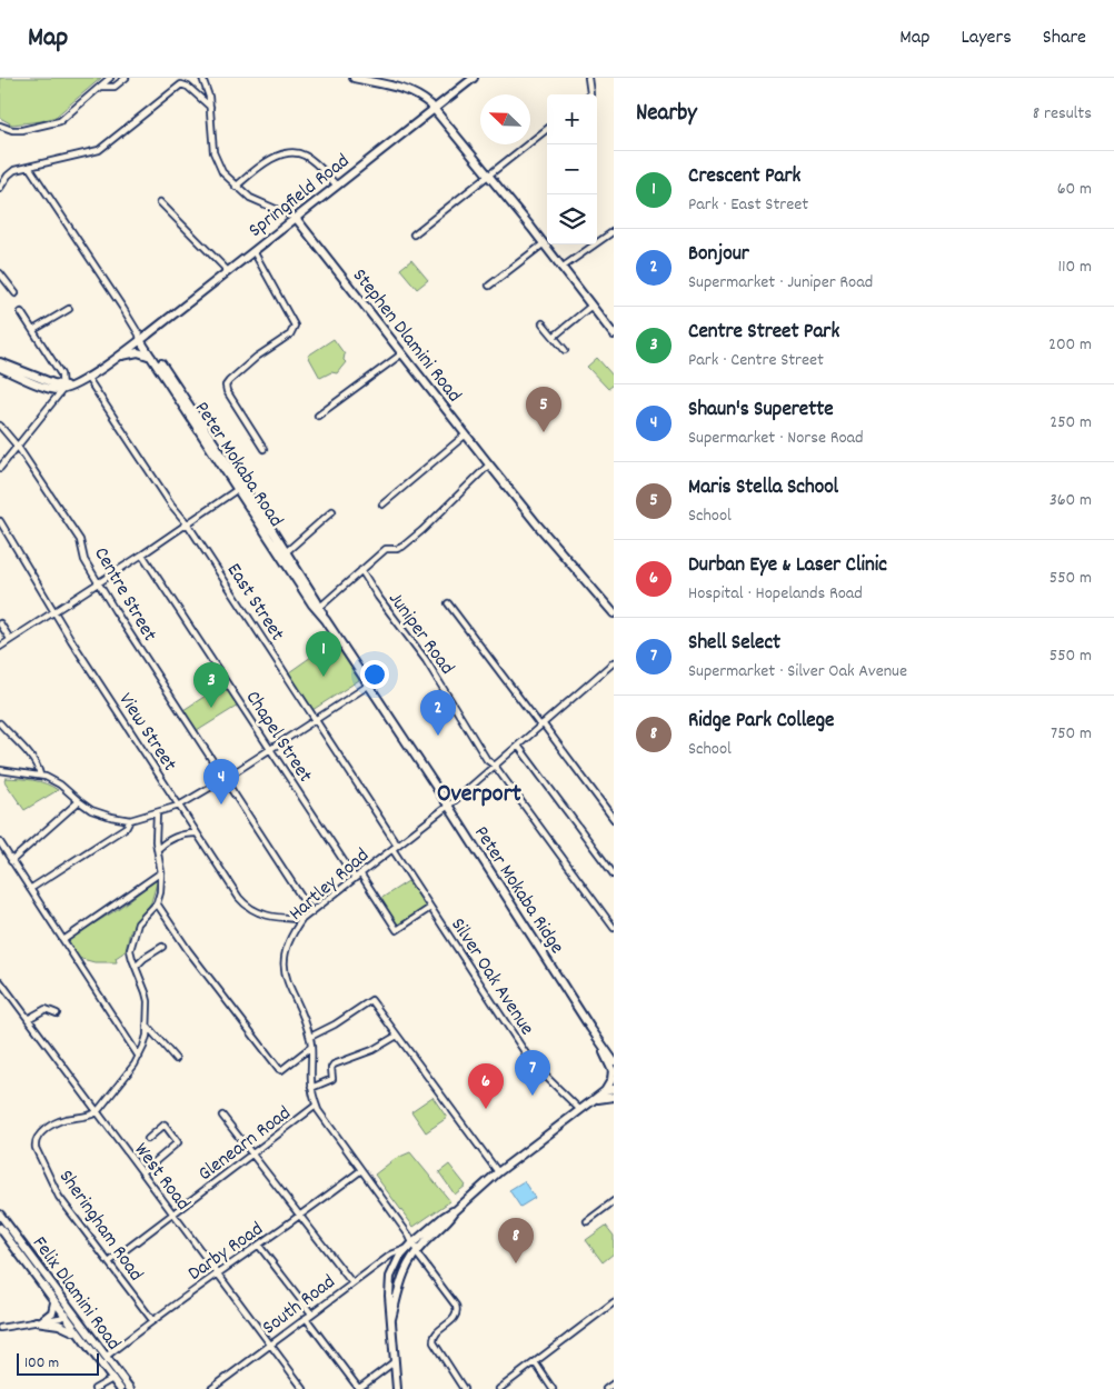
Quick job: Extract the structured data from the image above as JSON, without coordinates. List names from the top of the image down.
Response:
{
  "streets": {
    "street": [
      "Springfield Road",
      "Stephen Dlamini Road",
      "Peter Mokaba Road",
      "Centre Street",
      "East Street",
      "Juniper Road",
      "View Street",
      "Chapel Street",
      "Hartley Road",
      "Peter Mokaba Ridge",
      "Silver Oak Avenue",
      "Glenearn Road",
      "West Road",
      "Sheringham Road",
      "Darby Road",
      "Felix Dlamini Road",
      "South Road"
    ]
  },
  "crossings": [
    ["Springfield Road", "Stephen Dlamini Road"],
    ["Springfield Road", "Peter Mokaba Road"],
    ["Springfield Road", "East Street"],
    ["Peter Mokaba Road", "Peter Mokaba Ridge"],
    ["Centre Street", "Hartley Road"],
    ["East Street", "Hartley Road"],
    ["East Street", "Silver Oak Avenue"],
    ["Juniper Road", "Hartley Road"],
    ["View Street", "Hartley Road"],
    ["Chapel Street", "Hartley Road"],
    ["Hartley Road", "Peter Mokaba Ridge"],
    ["Hartley Road", "Silver Oak Avenue"],
    ["Hartley Road", "Glenearn Road"],
    ["Hartley Road", "Darby Road"],
    ["Hartley Road", "South Road"],
    ["Silver Oak Avenue", "South Road"],
    ["Glenearn Road", "West Road"],
    ["Glenearn Road", "Sheringham Road"],
    ["West Road", "Sheringham Road"],
    ["West Road", "Darby Road"],
    ["West Road", "South Road"],
    ["Sheringham Road", "Darby Road"],
    ["Darby Road", "Felix Dlamini Road"]
  ],
  "districts": ["Overport"],
  "scale_bar": "100 m",
  "north": "top left",
  "page": {
    "header": "Map",
    "nav": ["Map", "Layers", "Share"],
    "heading": ["Nearby", "8 results"],
    "map_buttons": ["+", "−"],
    "list": [
      {
        "mark": "1",
        "name": "Crescent Park",
        "note": "Park · East Street",
        "value": "60 m"
      },
      {
        "mark": "2",
        "name": "Bonjour",
        "note": "Supermarket · Juniper Road",
        "value": "110 m"
      },
      {
        "mark": "3",
        "name": "Centre Street Park",
        "note": "Park · Centre Street",
        "value": "200 m"
      },
      {
        "mark": "4",
        "name": "Shaun's Superette",
        "note": "Supermarket · Norse Road",
        "value": "250 m"
      },
      {
        "mark": "5",
        "name": "Maris Stella School",
        "note": "School",
        "value": "360 m"
      },
      {
        "mark": "6",
        "name": "Durban Eye & Laser Clinic",
        "note": "Hospital · Hopelands Road",
        "value": "550 m"
      },
      {
        "mark": "7",
        "name": "Shell Select",
        "note": "Supermarket · Silver Oak Avenue",
        "value": "550 m"
      },
      {
        "mark": "8",
        "name": "Ridge Park College",
        "note": "School",
        "value": "750 m"
      }
    ],
    "pins": [
      "5",
      "1",
      "3",
      "2",
      "4",
      "7",
      "6",
      "8"
    ],
    "scale": "100 m"
  }
}
